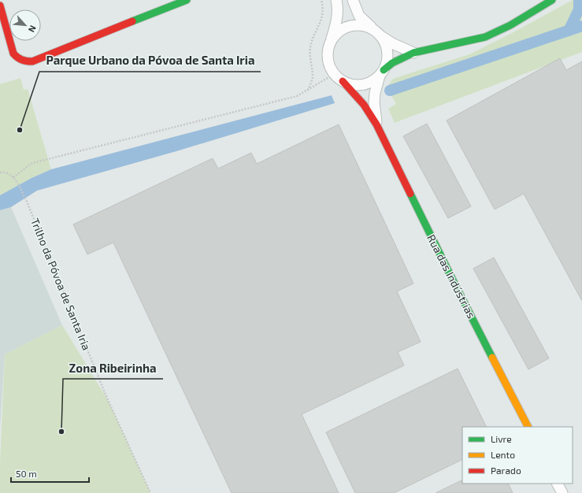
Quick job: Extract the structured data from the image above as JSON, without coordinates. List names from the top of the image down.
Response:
{
  "streets": {
    "street": ["Rua das Indústrias"],
    "path": ["Trilho da Póvoa de Santa Iria"]
  },
  "places": ["Parque Urbano da Póvoa de Santa Iria", "Zona Ribeirinha"],
  "legend": ["Livre", "Lento", "Parado"],
  "scale_bar": "50 m",
  "north": "bottom right"
}
